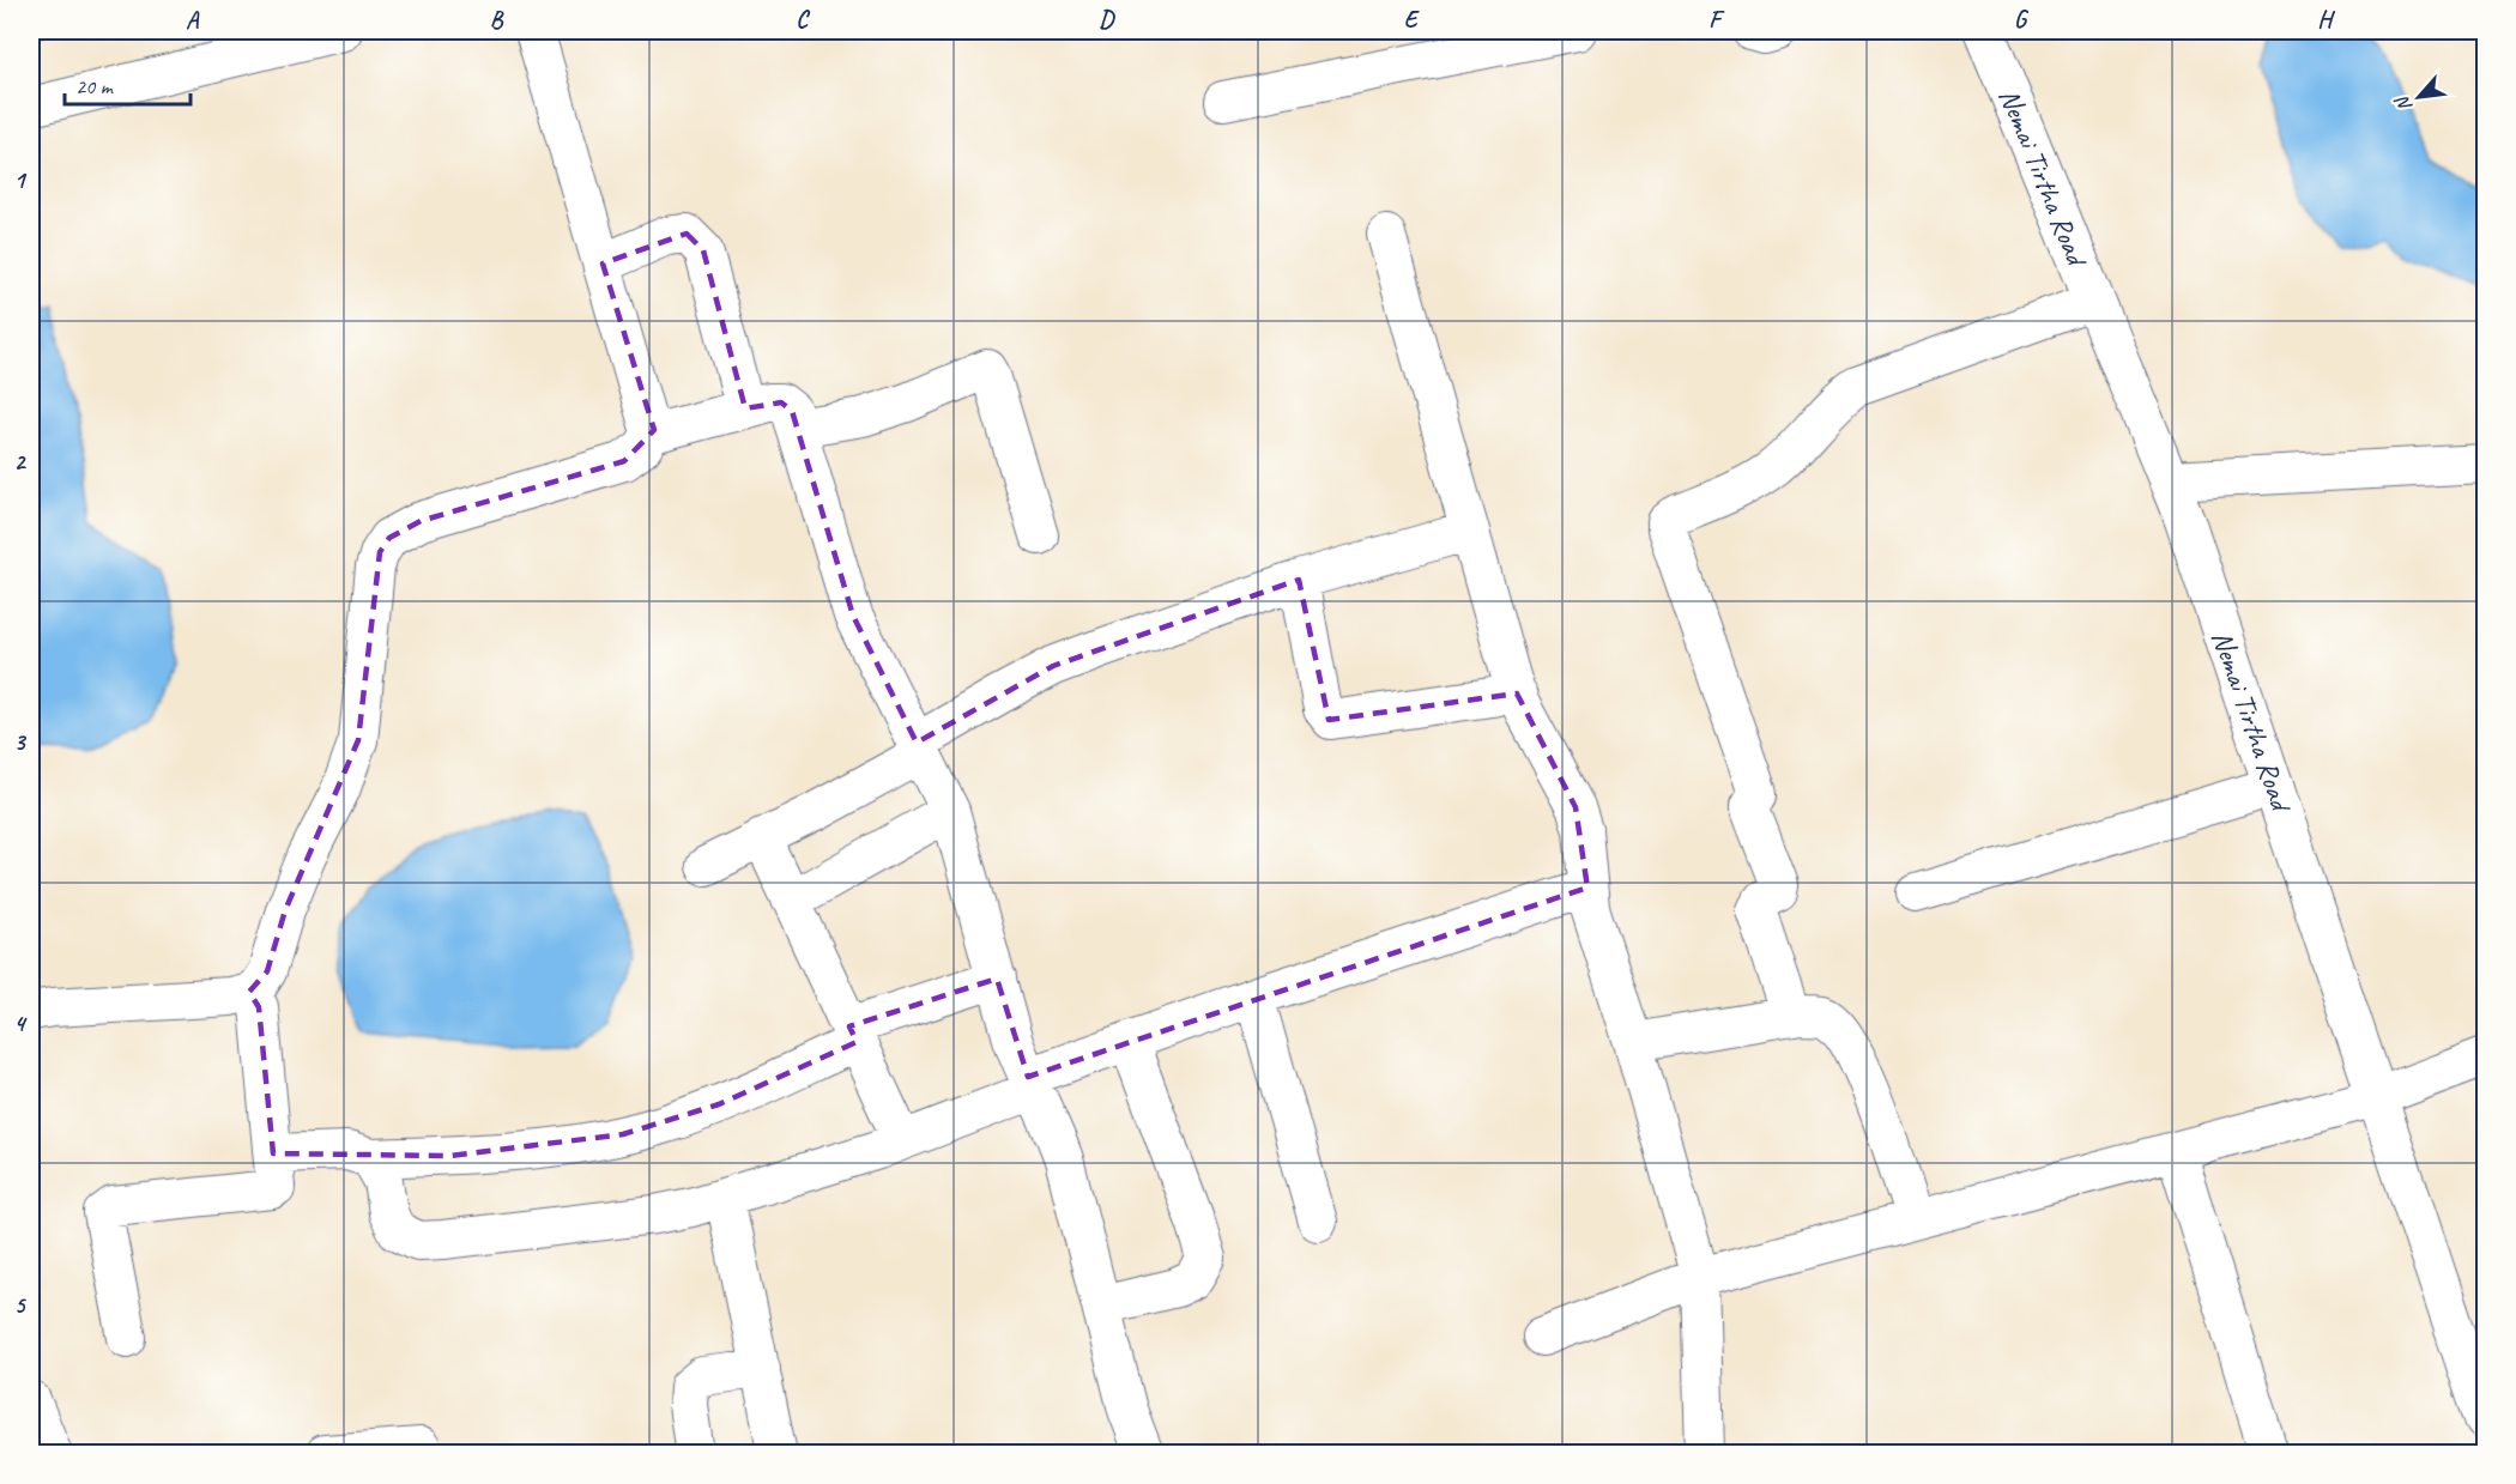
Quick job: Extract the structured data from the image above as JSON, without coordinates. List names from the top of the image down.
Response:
{
  "streets": {
    "street": ["Nemai Tirtha Road"]
  },
  "scale_bar": "20 m",
  "north": "bottom left",
  "grid": {
    "columns": [
      "A",
      "B",
      "C",
      "D",
      "E",
      "F",
      "G",
      "H"
    ],
    "rows": [
      "1",
      "2",
      "3",
      "4",
      "5"
    ]
  }
}
